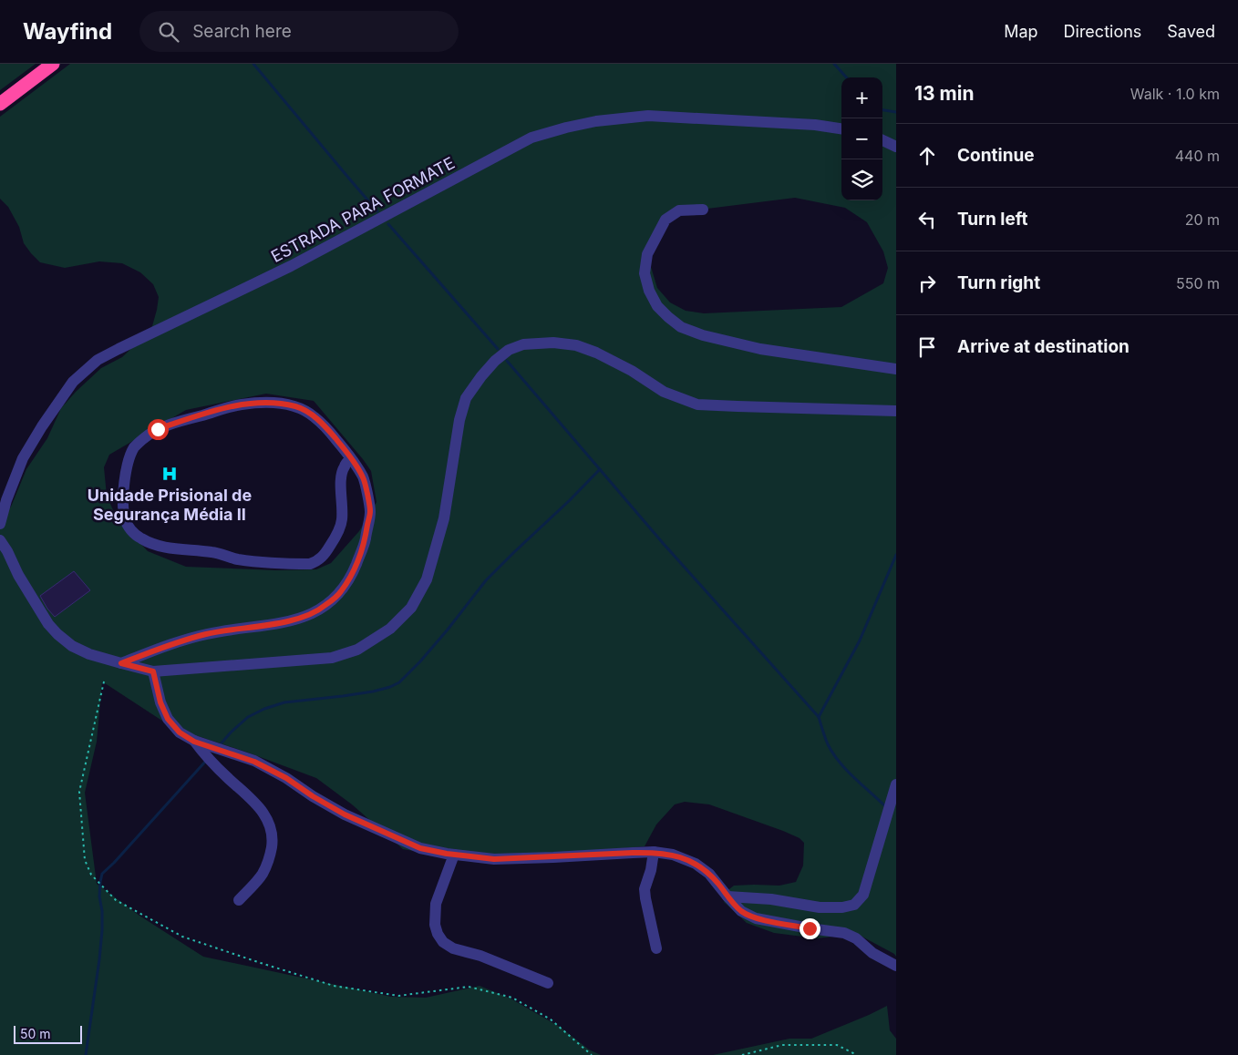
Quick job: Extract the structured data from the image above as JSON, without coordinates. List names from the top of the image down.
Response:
{
  "streets": {
    "street": ["ESTRADA PARA FORMATE"]
  },
  "places": {
    "hospital": ["Unidade Prisional de Segurança Média II"]
  },
  "scale_bar": "50 m",
  "page": {
    "header": "Wayfind",
    "search": "Search here",
    "nav": ["Map", "Directions", "Saved"],
    "heading": ["13 min", "Walk · 1.0 km"],
    "map_buttons": ["+", "−"],
    "list": [
      ["Continue", "440 m"],
      ["Turn left", "20 m"],
      ["Turn right", "550 m"],
      "Arrive at destination"
    ],
    "scale": "50 m"
  }
}
